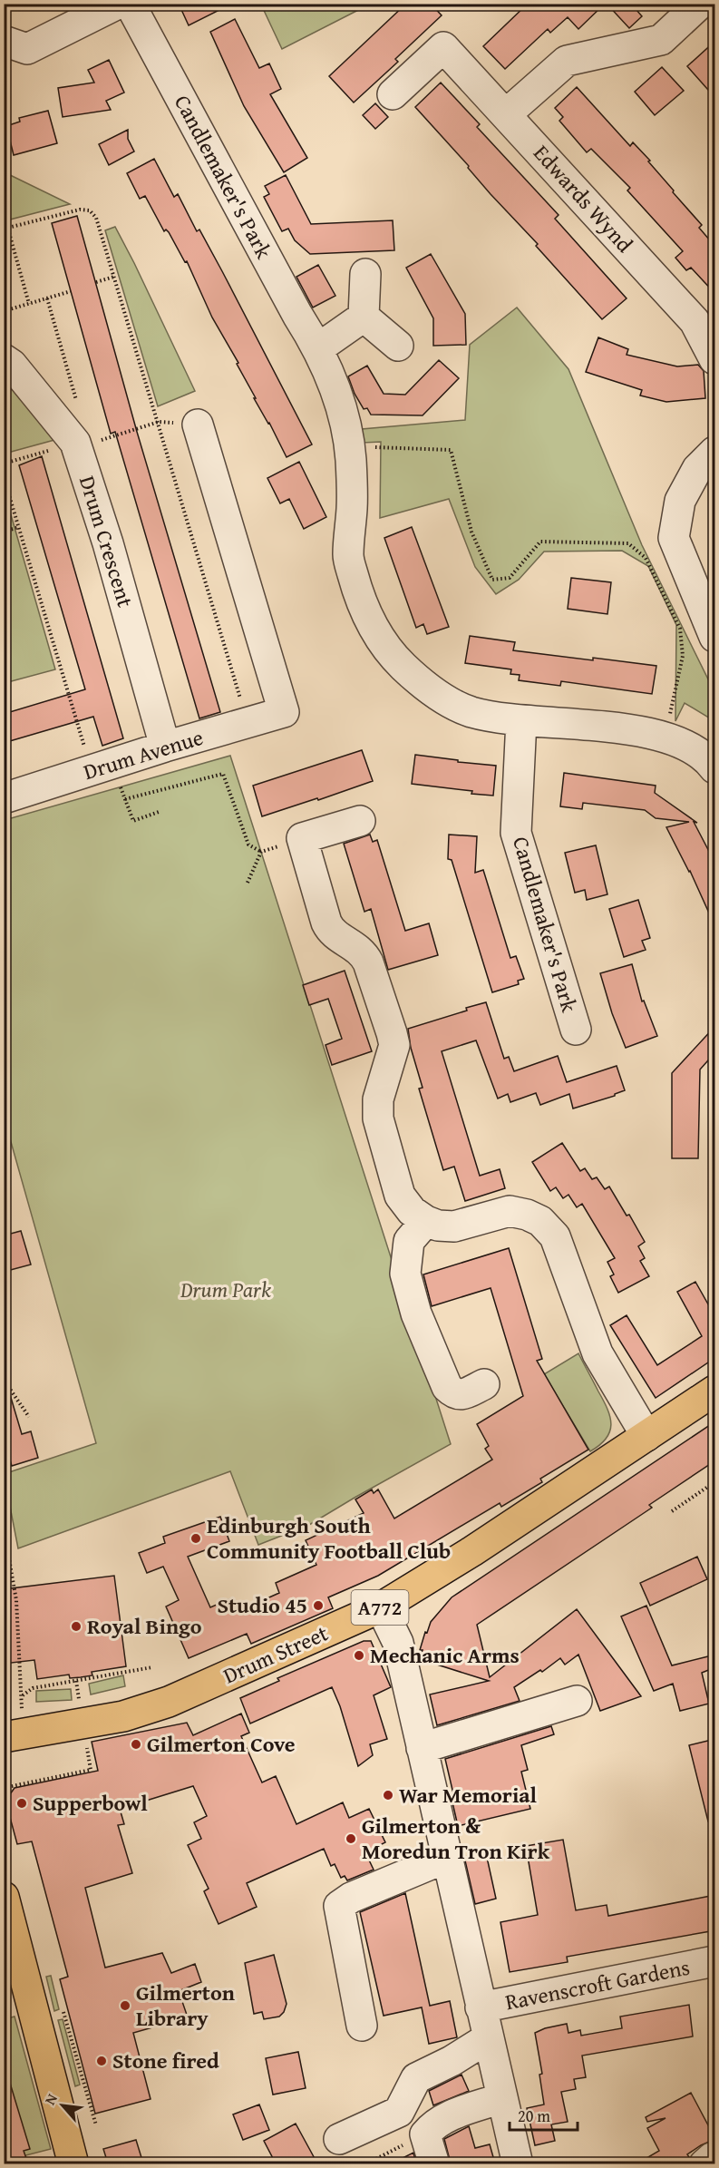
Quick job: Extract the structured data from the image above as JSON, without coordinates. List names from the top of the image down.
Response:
{
  "streets": {
    "main road": ["A772", "Drum Street"],
    "street": [
      "Candlemaker's Park",
      "Edwards Wynd",
      "Drum Crescent",
      "Drum Avenue",
      "Ravenscroft Gardens"
    ]
  },
  "crossings": [
    ["Drum Crescent", "Drum Avenue"]
  ],
  "parks": ["Drum Park"],
  "places": [
    "Edinburgh South Community Football Club",
    "Studio 45",
    "Royal Bingo",
    "Mechanic Arms",
    "Gilmerton Cove",
    "War Memorial",
    "Supperbowl",
    "Gilmerton & Moredun Tron Kirk",
    "Gilmerton Library",
    "Stone fired"
  ],
  "scale_bar": "20 m",
  "north": "top left"
}
